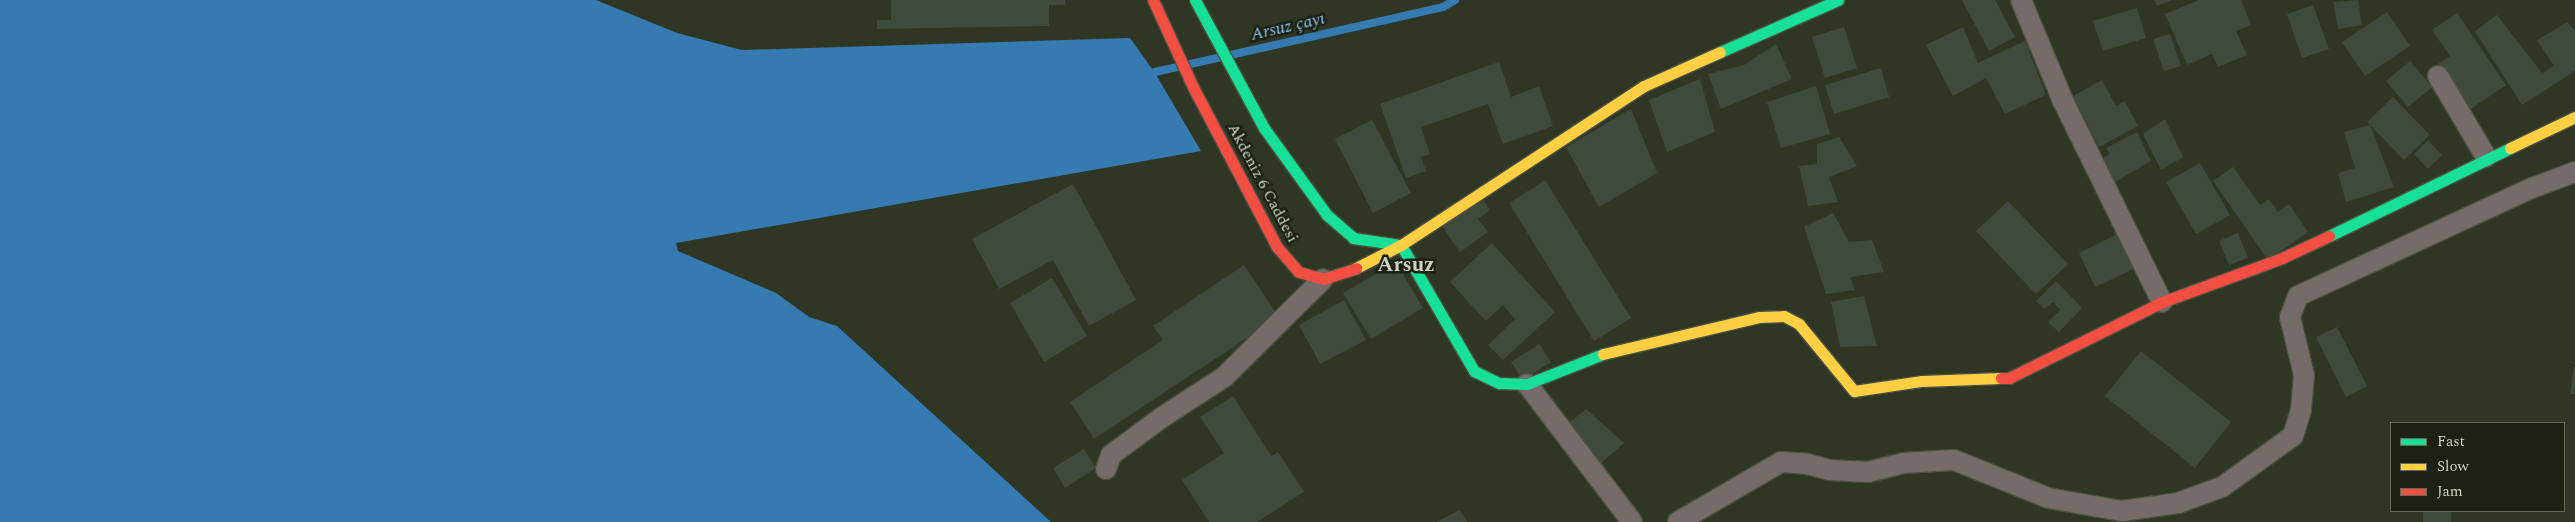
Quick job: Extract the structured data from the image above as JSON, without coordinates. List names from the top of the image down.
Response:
{
  "streets": {
    "street": ["Akdeniz 6 Caddesi"]
  },
  "districts": ["Arsuz"],
  "water": ["Arsuz çayı"],
  "legend": ["Fast", "Slow", "Jam"]
}
